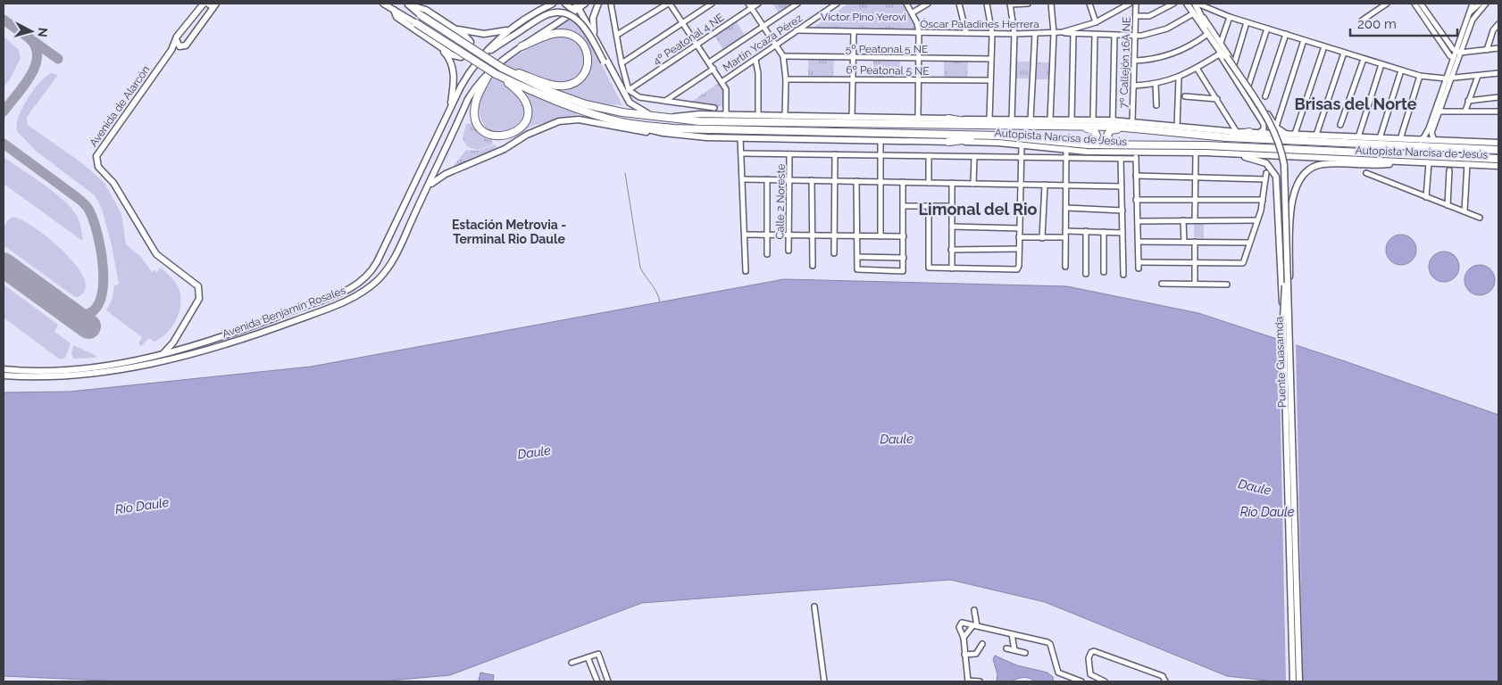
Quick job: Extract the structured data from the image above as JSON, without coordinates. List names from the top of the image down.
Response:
{
  "streets": {
    "highway": ["Autopista Narcisa de Jesús"],
    "main road": ["Avenida de Alarcón", "Avenida Benjamín Rosales", "Puente Guasamda"],
    "street": [
      "Óscar Paladines Herrera",
      "4º Peatonal 4 NE",
      "Martín Ycaza Pérez",
      "5º Peatonal 5 NE",
      "7º Callejón 16A NE",
      "6º Peatonal 5 NE",
      "Calle 2 Noreste"
    ]
  },
  "crossings": [
    ["Óscar Paladines Herrera", "Martín Ycaza Pérez"],
    ["7º Callejón 16A NE", "Autopista Narcisa de Jesús"],
    ["Avenida de Alarcón", "Avenida Benjamín Rosales"],
    ["Autopista Narcisa de Jesús", "Avenida Benjamín Rosales"]
  ],
  "districts": ["Brisas del Norte", "Limonal del Rio", "Estación Metrovia - Terminal Rio Daule"],
  "water": ["Daule", "Río Daule"],
  "parks": ["Víctor Pino Yerovi"],
  "scale_bar": "200 m",
  "north": "right"
}
